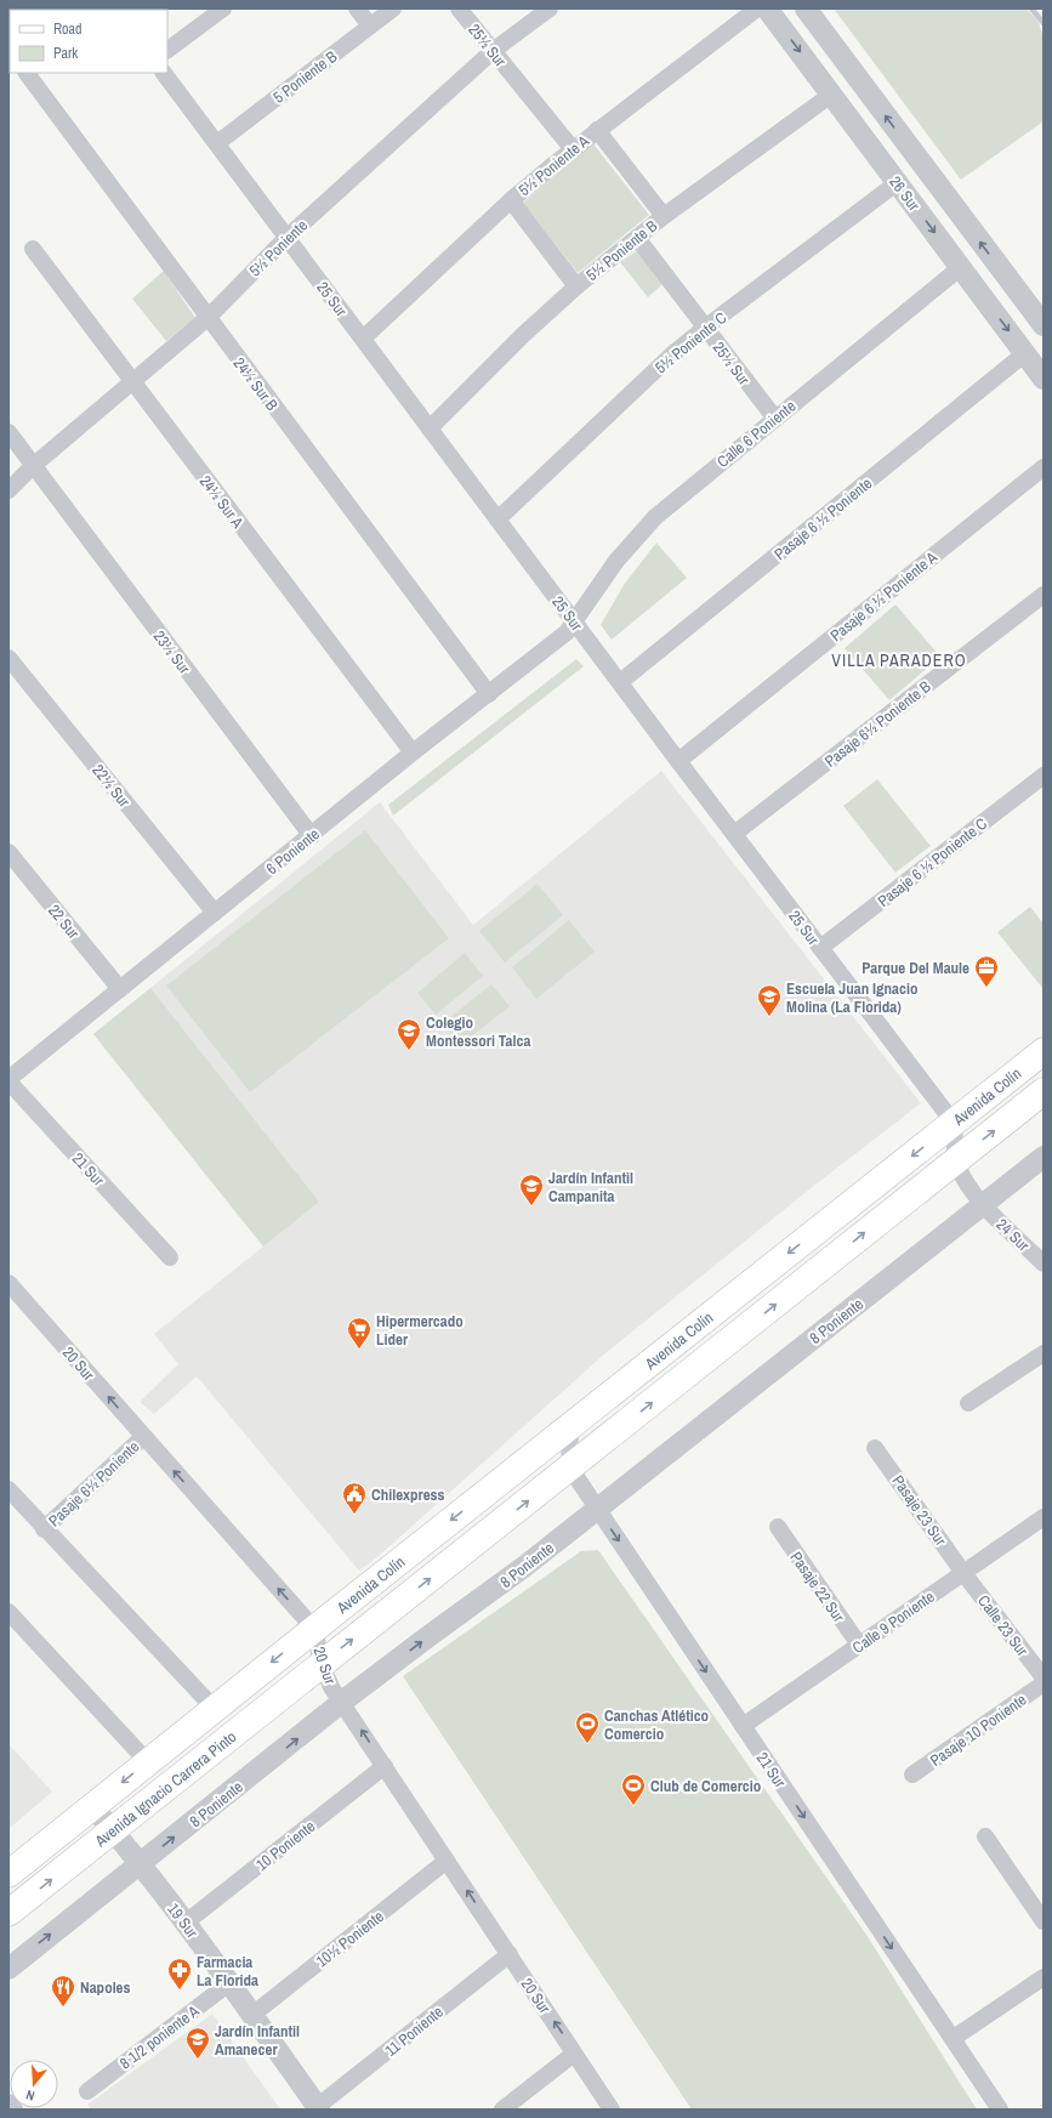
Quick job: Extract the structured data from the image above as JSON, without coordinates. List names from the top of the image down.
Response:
{
  "streets": {
    "main road": ["Avenida Colín", "Avenida Ignacio Carrera Pinto"],
    "street": [
      "25½ Sur",
      "5 Poniente B",
      "5½ Poniente A",
      "26 Sur",
      "5½ Poniente",
      "5½ Poniente B",
      "25 Sur",
      "5½ Poniente C",
      "24½ Sur B",
      "Calle 6 Poniente",
      "24½ Sur A",
      "Pasaje 6 ½ Poniente",
      "Pasaje 6 ½ Poniente A",
      "23½ Sur",
      "Pasaje 6½ Poniente B",
      "22½ Sur",
      "6 Poniente",
      "Pasaje 6 ½ Poniente C",
      "22 Sur",
      "21 Sur",
      "24 Sur",
      "8 Poniente",
      "20 Sur",
      "Pasaje 6½ Poniente",
      "Pasaje 23 Sur",
      "Pasaje 22 Sur",
      "Calle 9 Poniente",
      "Calle 23 Sur",
      "Pasaje 10 Poniente",
      "10 Poniente",
      "19 Sur",
      "10½ Poniente",
      "11 Poniente",
      "8 1/2 poniente A"
    ]
  },
  "crossings": [
    ["25½ Sur", "5½ Poniente A"],
    ["25½ Sur", "5½ Poniente"],
    ["25½ Sur", "5½ Poniente B"],
    ["25½ Sur", "5½ Poniente C"],
    ["25½ Sur", "Calle 6 Poniente"],
    ["5 Poniente B", "25 Sur"],
    ["5½ Poniente A", "25 Sur"],
    ["26 Sur", "5½ Poniente B"],
    ["26 Sur", "5½ Poniente C"],
    ["26 Sur", "Calle 6 Poniente"],
    ["26 Sur", "Pasaje 6 ½ Poniente"],
    ["5½ Poniente", "25 Sur"],
    ["5½ Poniente", "24½ Sur B"],
    ["5½ Poniente", "24½ Sur A"],
    ["5½ Poniente", "23½ Sur"],
    ["5½ Poniente B", "25 Sur"],
    ["25 Sur", "5½ Poniente C"],
    ["25 Sur", "Calle 6 Poniente"],
    ["25 Sur", "Pasaje 6 ½ Poniente"],
    ["25 Sur", "Pasaje 6 ½ Poniente A"],
    ["25 Sur", "Pasaje 6½ Poniente B"],
    ["25 Sur", "6 Poniente"],
    ["25 Sur", "Pasaje 6 ½ Poniente C"],
    ["25 Sur", "Avenida Colín"],
    ["24½ Sur B", "6 Poniente"],
    ["Calle 6 Poniente", "6 Poniente"],
    ["24½ Sur A", "6 Poniente"],
    ["23½ Sur", "6 Poniente"],
    ["22½ Sur", "6 Poniente"],
    ["6 Poniente", "22 Sur"],
    ["6 Poniente", "21 Sur"],
    ["Avenida Colín", "21 Sur"],
    ["Avenida Colín", "24 Sur"],
    ["Avenida Colín", "20 Sur"],
    ["Avenida Colín", "Avenida Ignacio Carrera Pinto"],
    ["21 Sur", "8 Poniente"],
    ["21 Sur", "Calle 9 Poniente"],
    ["24 Sur", "8 Poniente"],
    ["8 Poniente", "20 Sur"],
    ["8 Poniente", "19 Sur"],
    ["20 Sur", "Pasaje 6½ Poniente"],
    ["20 Sur", "Avenida Ignacio Carrera Pinto"],
    ["20 Sur", "10 Poniente"],
    ["20 Sur", "10½ Poniente"],
    ["20 Sur", "11 Poniente"],
    ["Pasaje 23 Sur", "Calle 9 Poniente"],
    ["Pasaje 23 Sur", "Calle 23 Sur"],
    ["Pasaje 22 Sur", "Calle 9 Poniente"],
    ["Calle 9 Poniente", "Calle 23 Sur"],
    ["Avenida Ignacio Carrera Pinto", "19 Sur"],
    ["10 Poniente", "19 Sur"],
    ["19 Sur", "10½ Poniente"],
    ["19 Sur", "11 Poniente"],
    ["19 Sur", "8 1/2 poniente A"]
  ],
  "one_way": ["21 Sur", "8 Poniente"],
  "districts": ["VILLA PARADERO"],
  "places": {
    "office": ["Parque Del Maule"],
    "school or university": [
      "Escuela Juan Ignacio Molina (La Florida)",
      "Colegio Montessori Talca",
      "Jardín Infantil Campanita",
      "Jardín Infantil Amanecer"
    ],
    "supermarket": ["Hipermercado Lider"],
    "public building": ["Chilexpress"],
    "sports": ["Canchas Atlético Comercio", "Club de Comercio"],
    "pharmacy": ["Farmacia La Florida"],
    "restaurant": ["Napoles"]
  },
  "legend": ["Road", "Park"],
  "north": "bottom"
}
